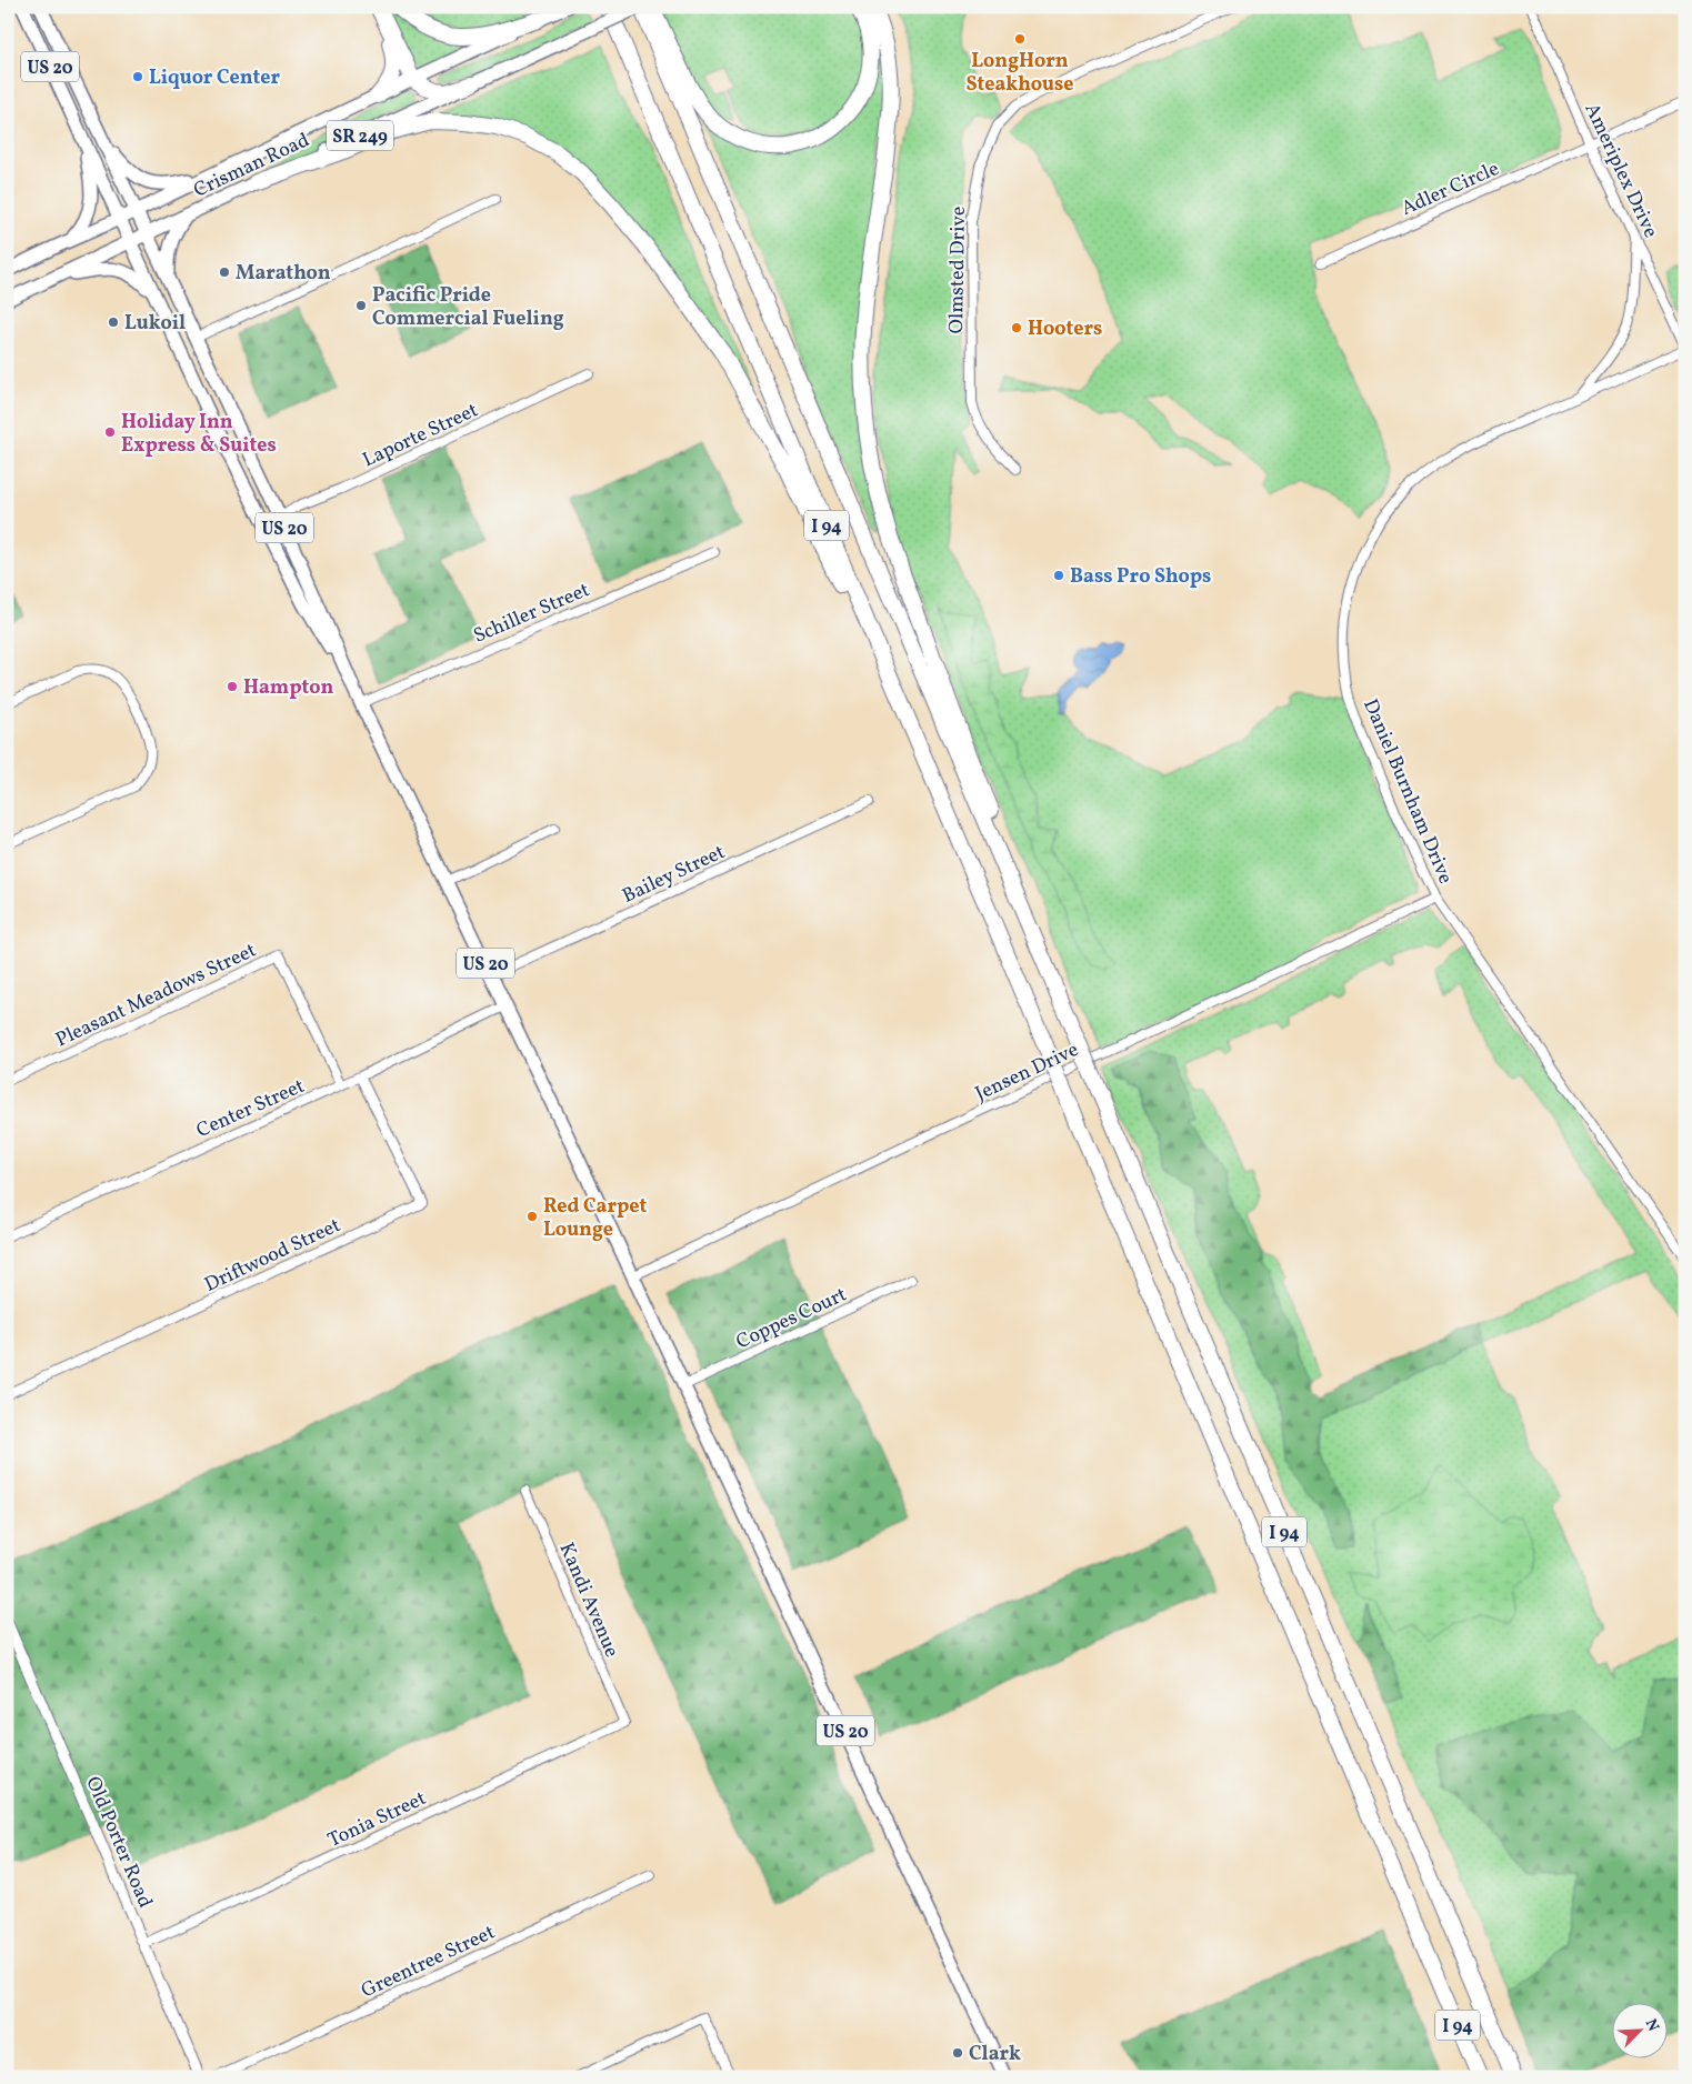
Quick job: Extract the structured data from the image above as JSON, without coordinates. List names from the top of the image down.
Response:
{
  "streets": {
    "highway": ["I 94"],
    "main road": ["US 20", "SR 249", "Crisman Road"],
    "street": [
      "Ameriplex Drive",
      "Adler Circle",
      "Olmsted Drive",
      "Laporte Street",
      "Schiller Street",
      "Daniel Burnham Drive",
      "Bailey Street",
      "Pleasant Meadows Street",
      "Jensen Drive",
      "Center Street",
      "Driftwood Street",
      "Coppes Court",
      "Kandi Avenue",
      "Tonia Street",
      "Old Porter Road",
      "Greentree Street"
    ]
  },
  "crossings": [
    ["US 20", "Crisman Road"],
    ["US 20", "Laporte Street"],
    ["US 20", "Schiller Street"],
    ["US 20", "Bailey Street"],
    ["US 20", "Jensen Drive"],
    ["US 20", "Center Street"],
    ["US 20", "Coppes Court"],
    ["Crisman Road", "I 94"],
    ["Ameriplex Drive", "Adler Circle"],
    ["Ameriplex Drive", "Daniel Burnham Drive"],
    ["Daniel Burnham Drive", "Jensen Drive"],
    ["Pleasant Meadows Street", "Center Street"],
    ["Center Street", "Driftwood Street"],
    ["Kandi Avenue", "Tonia Street"],
    ["Tonia Street", "Old Porter Road"]
  ],
  "places": [
    "LongHorn Steakhouse",
    "Liquor Center",
    "Marathon",
    "Pacific Pride Commercial Fueling",
    "Lukoil",
    "Hooters",
    "Holiday Inn Express & Suites",
    "Bass Pro Shops",
    "Hampton",
    "Red Carpet Lounge",
    "Clark"
  ],
  "north": "top right"
}
